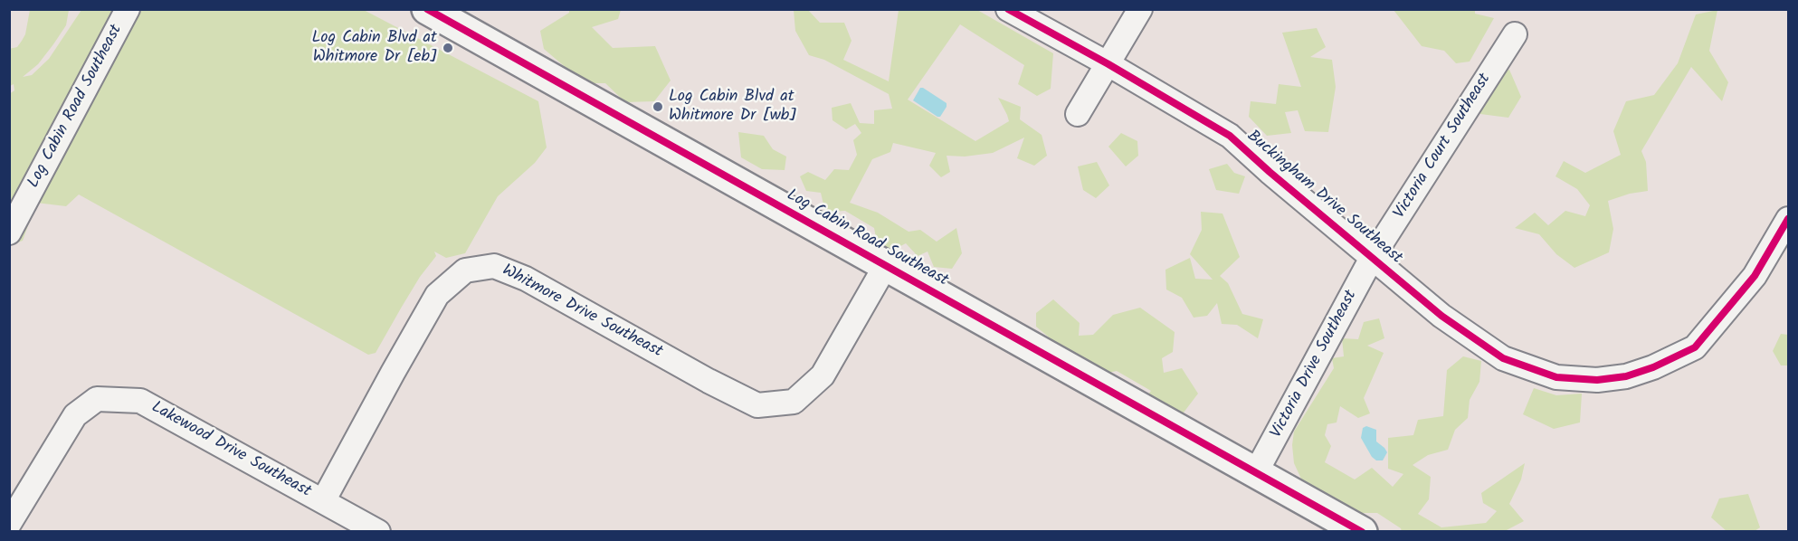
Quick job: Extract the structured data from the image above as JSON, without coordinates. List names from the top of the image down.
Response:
{
  "streets": {
    "street": [
      "Log Cabin Road Southeast",
      "Victoria Court Southeast",
      "Buckingham Drive Southeast",
      "Whitmore Drive Southeast",
      "Victoria Drive Southeast",
      "Lakewood Drive Southeast"
    ]
  },
  "crossings": [
    ["Log Cabin Road Southeast", "Whitmore Drive Southeast"],
    ["Log Cabin Road Southeast", "Victoria Drive Southeast"],
    ["Victoria Court Southeast", "Buckingham Drive Southeast"],
    ["Victoria Court Southeast", "Victoria Drive Southeast"],
    ["Buckingham Drive Southeast", "Victoria Drive Southeast"],
    ["Whitmore Drive Southeast", "Lakewood Drive Southeast"]
  ],
  "places": ["Log Cabin Blvd at Whitmore Dr [eb]", "Log Cabin Blvd at Whitmore Dr [wb]"]
}
